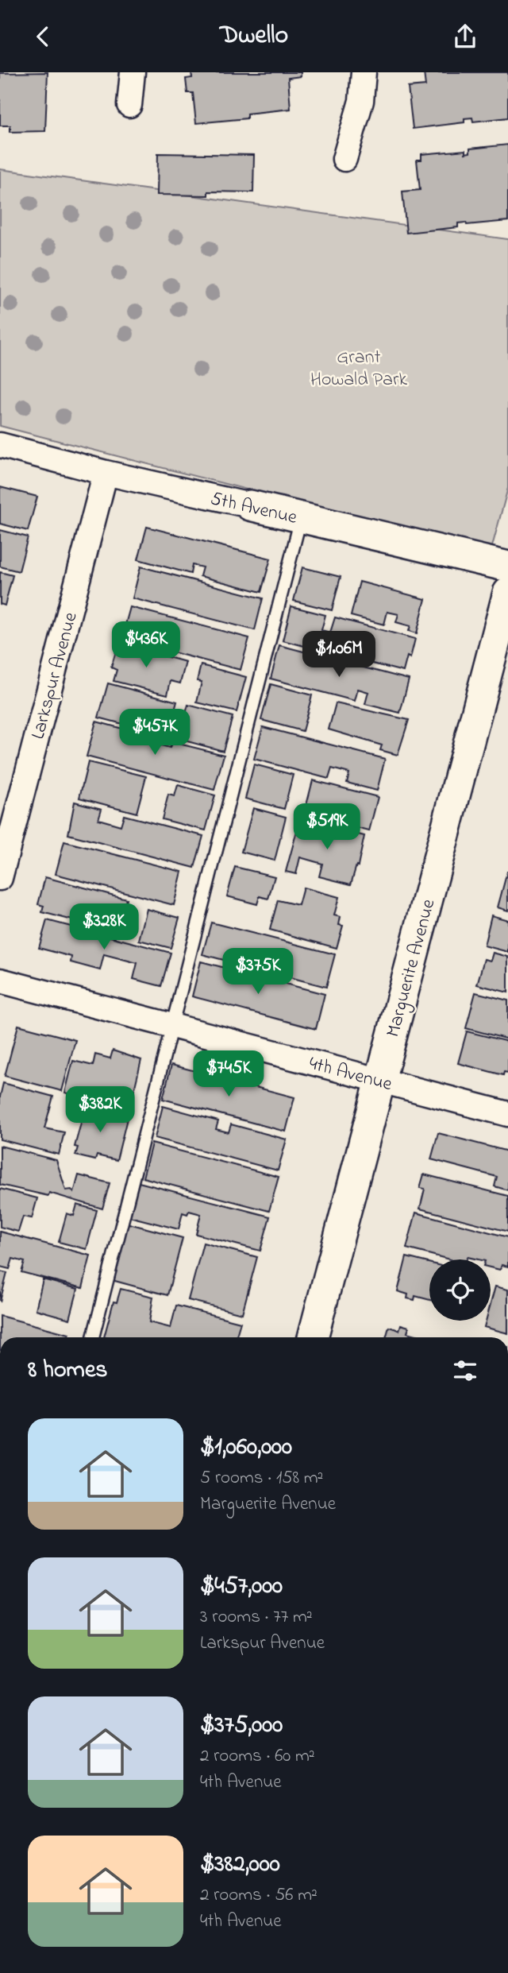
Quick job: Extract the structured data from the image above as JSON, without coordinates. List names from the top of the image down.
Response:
{
  "streets": {
    "street": [
      "5th Avenue",
      "Larkspur Avenue",
      "Marguerite Avenue",
      "4th Avenue"
    ]
  },
  "crossings": [
    ["5th Avenue", "Larkspur Avenue"],
    ["Marguerite Avenue", "4th Avenue"]
  ],
  "parks": ["Grant Howald Park"],
  "page": {
    "header": "Dwello",
    "price": [
      "$436K",
      "$1.06M",
      "$457K",
      "$519K",
      "$328K",
      "$375K",
      "$745K",
      "$382K"
    ],
    "heading": "8 homes",
    "list": [
      {
        "name": "$1,060,000",
        "note": "5 rooms · 158 m² · Marguerite Avenue"
      },
      {
        "name": "$457,000",
        "note": "3 rooms · 77 m² · Larkspur Avenue"
      },
      {
        "name": "$375,000",
        "note": "2 rooms · 60 m² · 4th Avenue"
      },
      {
        "name": "$382,000",
        "note": "2 rooms · 56 m² · 4th Avenue"
      }
    ]
  }
}
